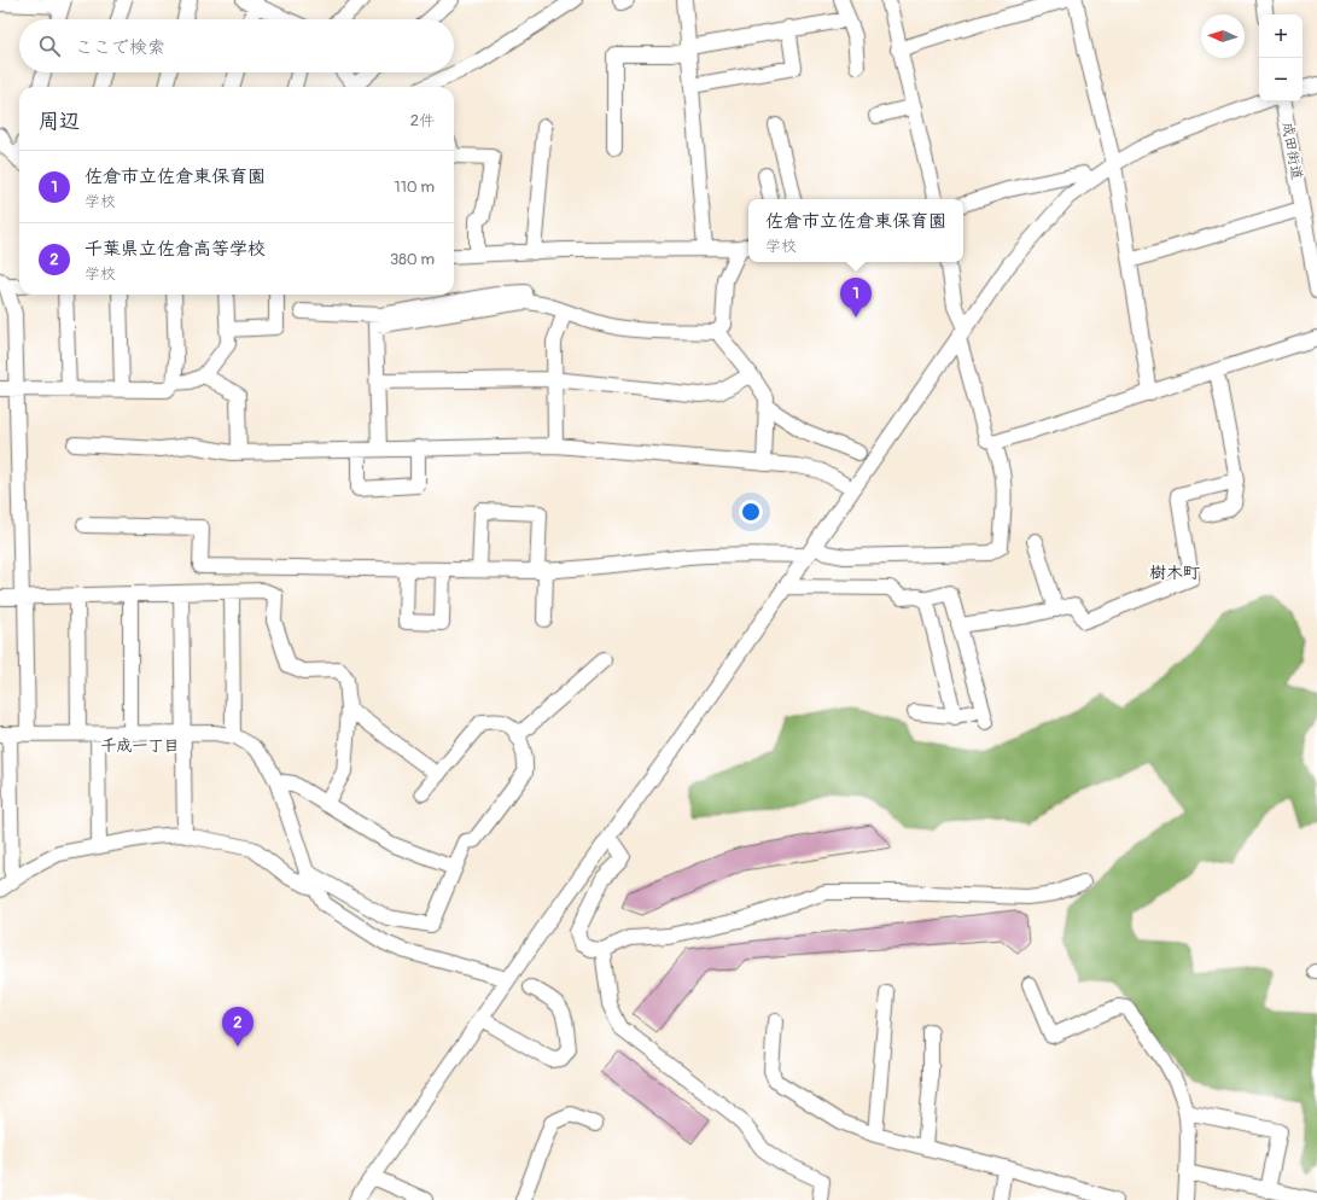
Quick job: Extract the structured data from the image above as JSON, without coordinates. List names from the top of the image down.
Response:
{
  "streets": {
    "street": ["成田街道"]
  },
  "districts": ["樹木町", "千成一丁目"],
  "north": "left",
  "page": {
    "map_buttons": ["+", "−"],
    "search": "ここで検索",
    "heading": ["周辺", "2件"],
    "list": [
      {
        "mark": "1",
        "name": "佐倉市立佐倉東保育園",
        "note": "学校",
        "value": "110 m"
      },
      {
        "mark": "2",
        "name": "千葉県立佐倉高等学校",
        "note": "学校",
        "value": "380 m"
      }
    ],
    "popup": ["佐倉市立佐倉東保育園", "学校"],
    "pins": ["1", "2"]
  }
}
